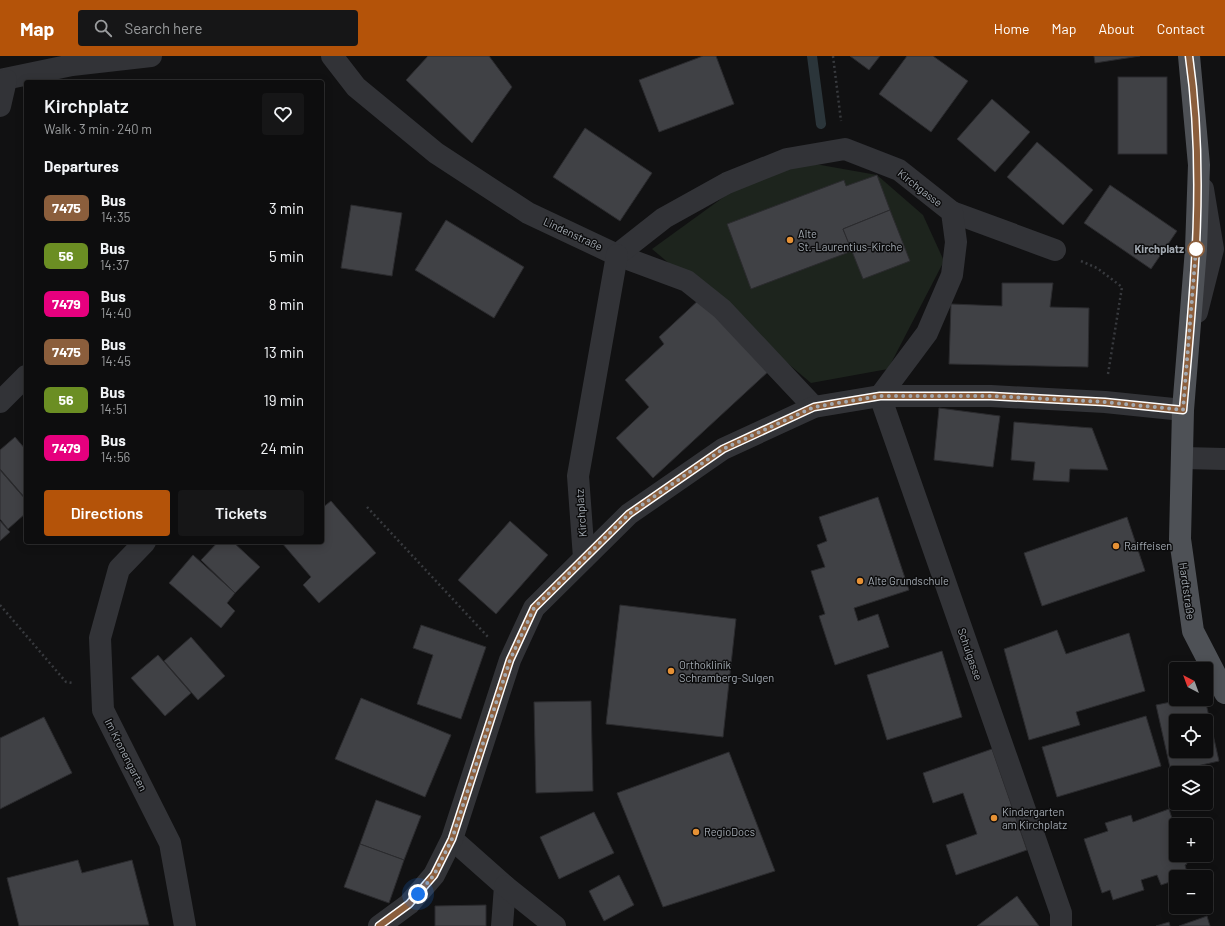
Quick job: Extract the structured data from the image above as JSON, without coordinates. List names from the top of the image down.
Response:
{
  "streets": {
    "main road": ["Hardtstraße"],
    "street": [
      "Kirchgasse",
      "Lindenstraße",
      "Kirchplatz",
      "Schulgasse",
      "Im Kronengarten"
    ]
  },
  "crossings": [
    ["Kirchgasse", "Kirchplatz"],
    ["Kirchgasse", "Schulgasse"],
    ["Lindenstraße", "Kirchplatz"],
    ["Kirchplatz", "Hardtstraße"],
    ["Kirchplatz", "Schulgasse"]
  ],
  "places": [
    "Alte St.-Laurentius-Kirche",
    "Kirchplatz",
    "Raiffeisen",
    "Alte Grundschule",
    "Orthoklinik Schramberg-Sulgen",
    "Kindergarten am Kirchplatz",
    "RegioDocs"
  ],
  "lines": ["bus line 7475"],
  "north": "top left",
  "page": {
    "header": "Map",
    "search": "Search here",
    "nav": [
      "Home",
      "Map",
      "About",
      "Contact"
    ],
    "heading": [
      ["Kirchplatz", "Walk · 3 min · 240 m"],
      "Departures"
    ],
    "list": [
      {
        "mark": "7475",
        "name": "Bus",
        "note": "14:35",
        "value": "3 min"
      },
      {
        "mark": "56",
        "name": "Bus",
        "note": "14:37",
        "value": "5 min"
      },
      {
        "mark": "7479",
        "name": "Bus",
        "note": "14:40",
        "value": "8 min"
      },
      {
        "mark": "7475",
        "name": "Bus",
        "note": "14:45",
        "value": "13 min"
      },
      {
        "mark": "56",
        "name": "Bus",
        "note": "14:51",
        "value": "19 min"
      },
      {
        "mark": "7479",
        "name": "Bus",
        "note": "14:56",
        "value": "24 min"
      }
    ],
    "buttons": ["Directions", "Tickets"],
    "map_buttons": ["+", "−"]
  }
}
